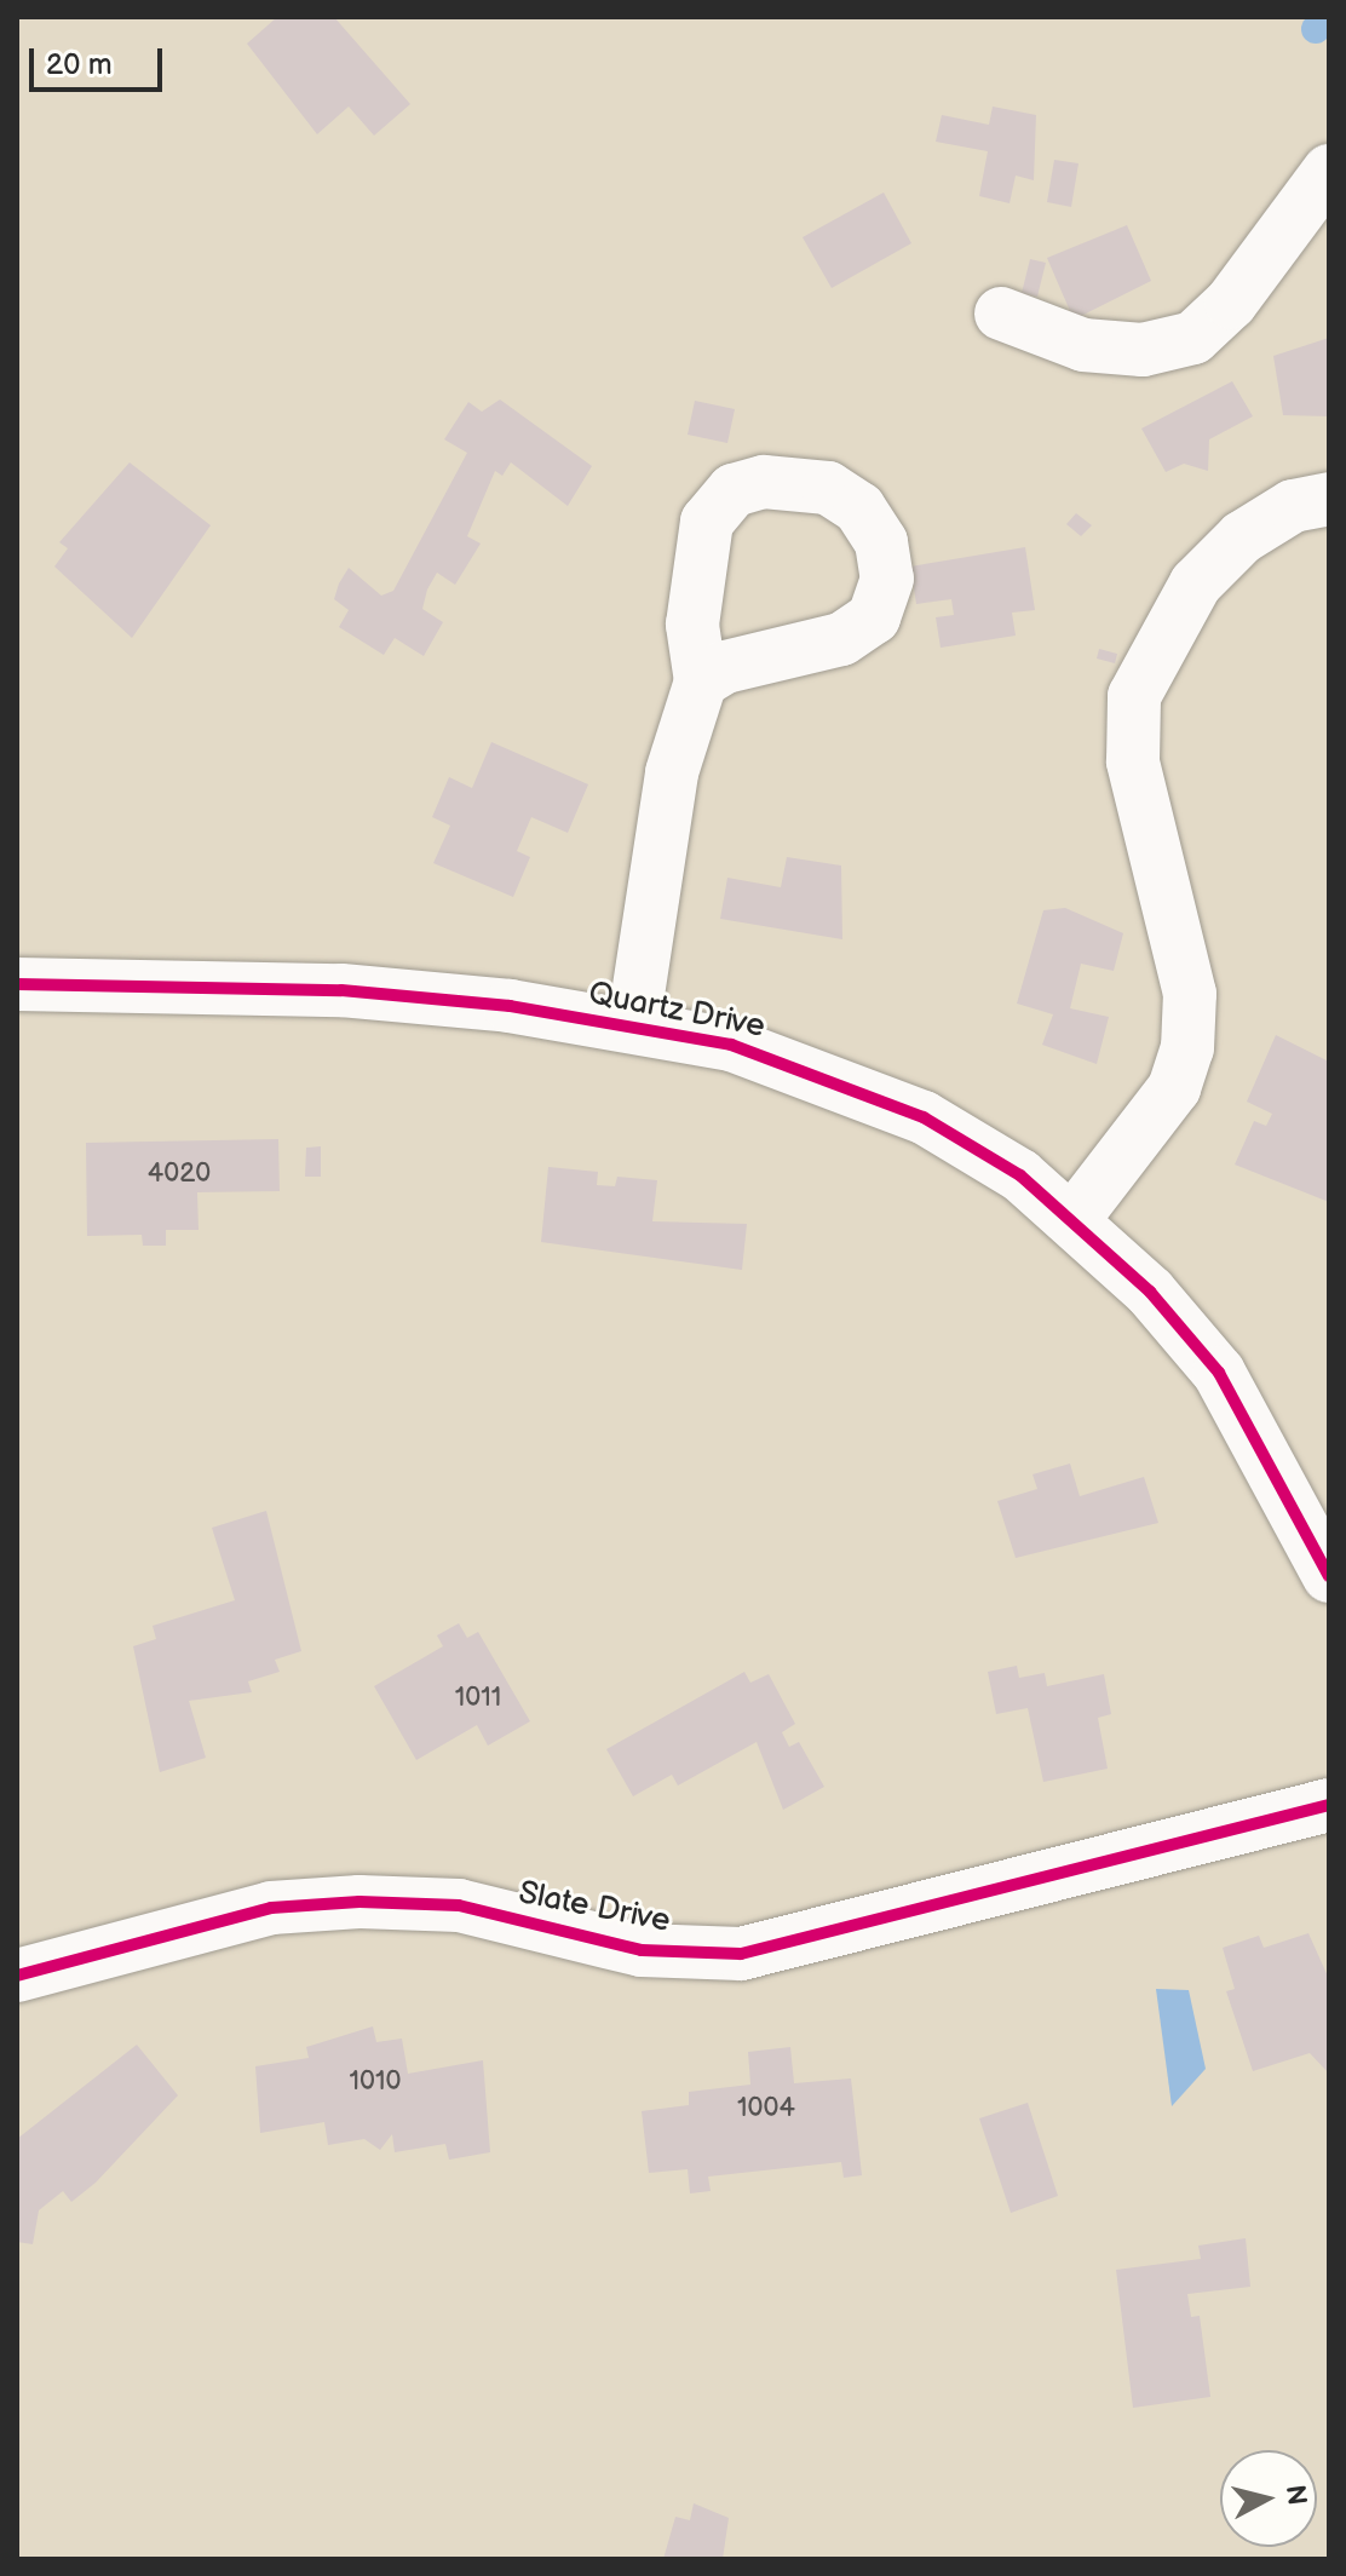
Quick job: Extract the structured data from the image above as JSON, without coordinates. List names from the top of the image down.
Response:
{
  "streets": {
    "street": ["Quartz Drive", "Slate Drive"]
  },
  "house_numbers": [
    "4020",
    "1011",
    "1010",
    "1004"
  ],
  "scale_bar": "20 m",
  "north": "right"
}
